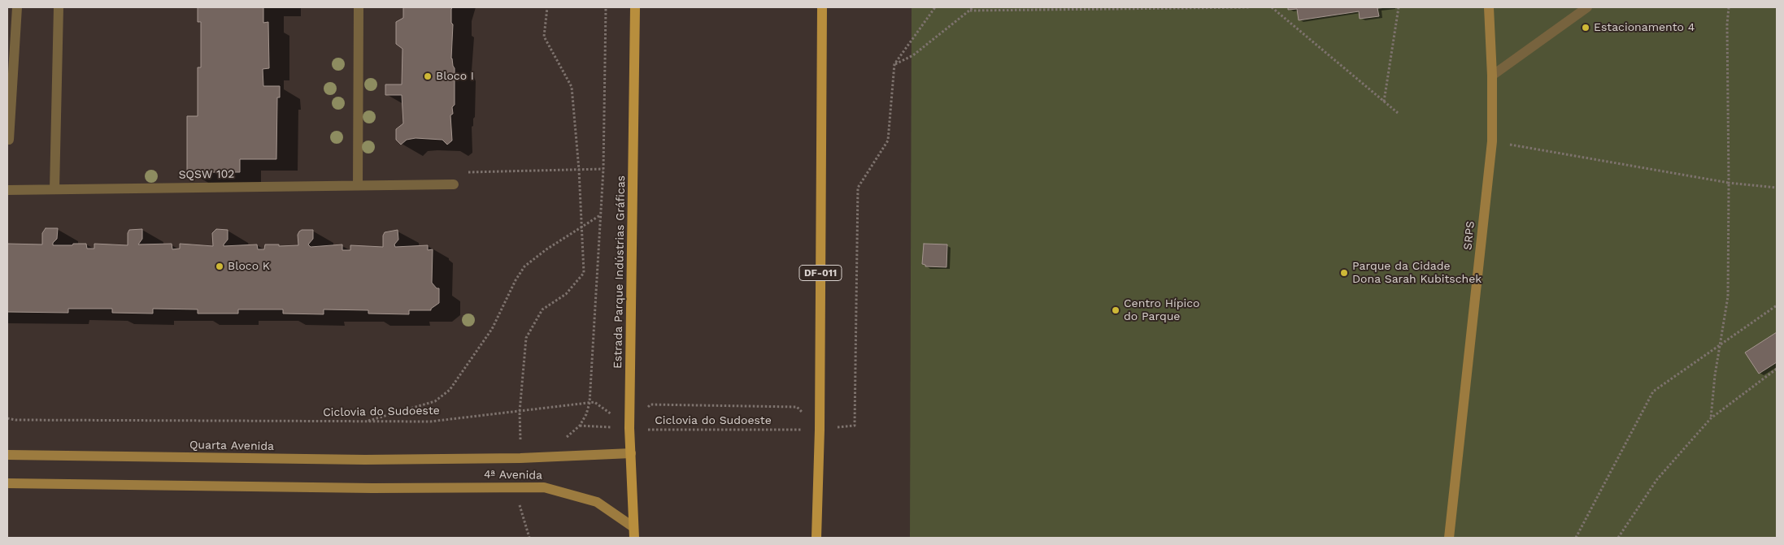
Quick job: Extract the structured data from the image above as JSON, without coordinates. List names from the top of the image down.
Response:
{
  "streets": {
    "main road": [
      "SRPS",
      "Estrada Parque Indústrias Gráficas",
      "DF-011",
      "Quarta Avenida",
      "4ª Avenida"
    ],
    "street": ["SQSW 102"],
    "path": ["Ciclovia do Sudoeste"]
  },
  "crossings": [
    ["Estrada Parque Indústrias Gráficas", "Ciclovia do Sudoeste"],
    ["Estrada Parque Indústrias Gráficas", "4ª Avenida"],
    ["DF-011", "Ciclovia do Sudoeste"],
    ["Quarta Avenida", "4ª Avenida"]
  ],
  "places": [
    "Estacionamento 4",
    "Bloco I",
    "Bloco K",
    "Parque da Cidade Dona Sarah Kubitschek",
    "Centro Hípico do Parque"
  ]
}
